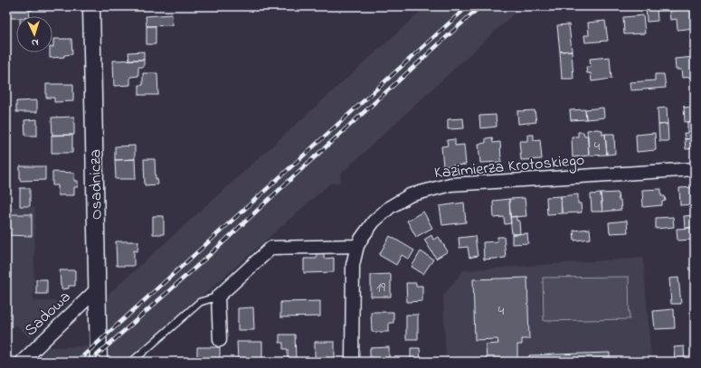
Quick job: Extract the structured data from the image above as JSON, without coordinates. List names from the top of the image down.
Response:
{
  "streets": {
    "street": ["Kazimierza Krotoskiego", "Osadnicza", "Sadowa"]
  },
  "crossings": [
    ["Osadnicza", "Sadowa"]
  ],
  "house_numbers": ["4", "19", "4"],
  "north": "bottom"
}
